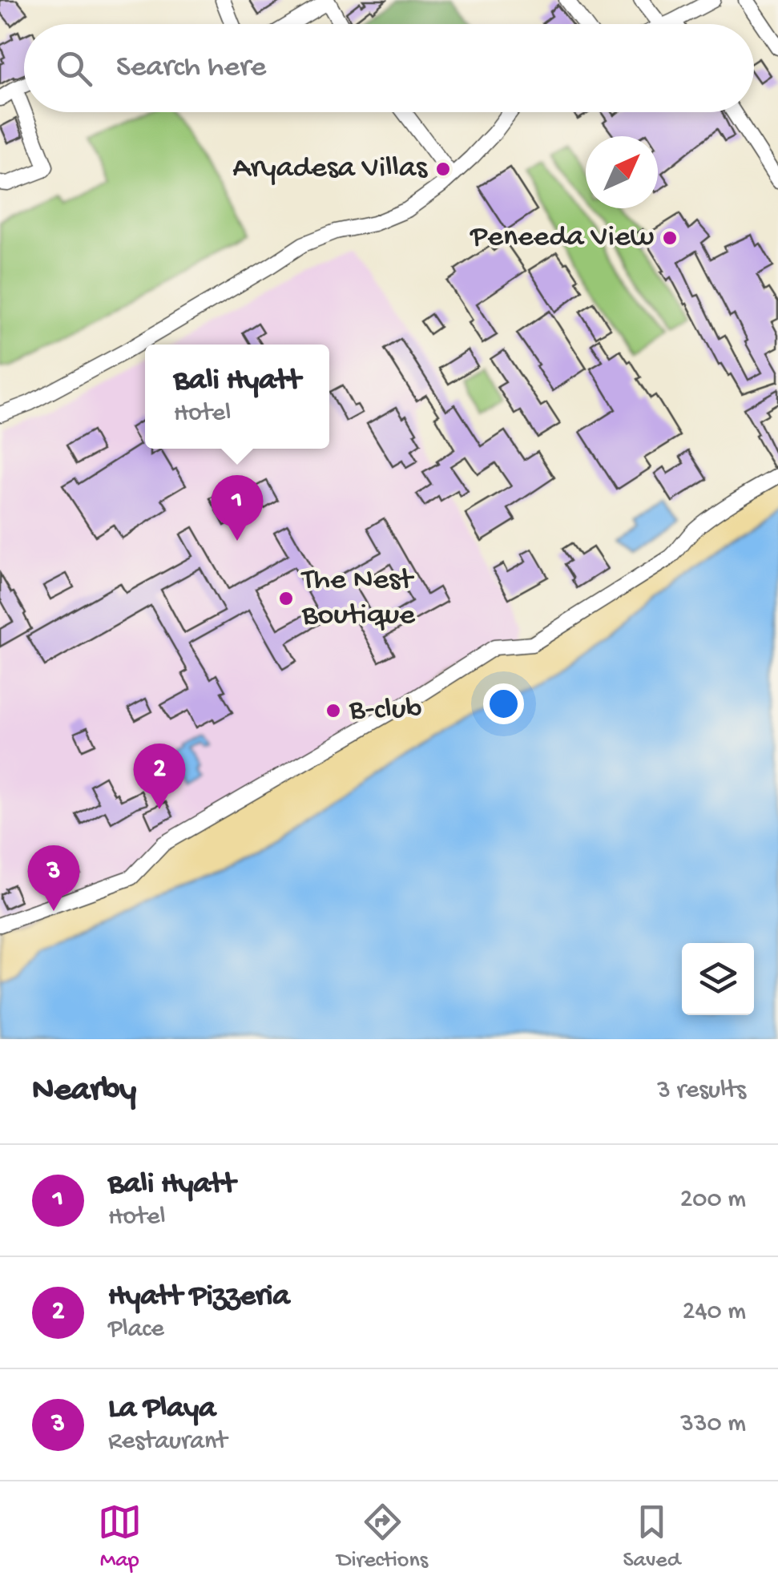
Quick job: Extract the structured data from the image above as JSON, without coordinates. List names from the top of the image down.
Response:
{
  "places": [
    "Aryadesa Villas",
    "Peneeda View",
    "The Nest Boutique",
    "B-club"
  ],
  "north": "top right",
  "page": {
    "search": "Search here",
    "popup": ["Bali Hyatt", "Hotel"],
    "pins": ["1", "2", "3"],
    "heading": ["Nearby", "3 results"],
    "list": [
      {
        "mark": "1",
        "name": "Bali Hyatt",
        "note": "Hotel",
        "value": "200 m"
      },
      {
        "mark": "2",
        "name": "Hyatt Pizzeria",
        "note": "Place",
        "value": "240 m"
      },
      {
        "mark": "3",
        "name": "La Playa",
        "note": "Restaurant",
        "value": "330 m"
      }
    ],
    "nav": ["Map", "Directions", "Saved"]
  }
}
